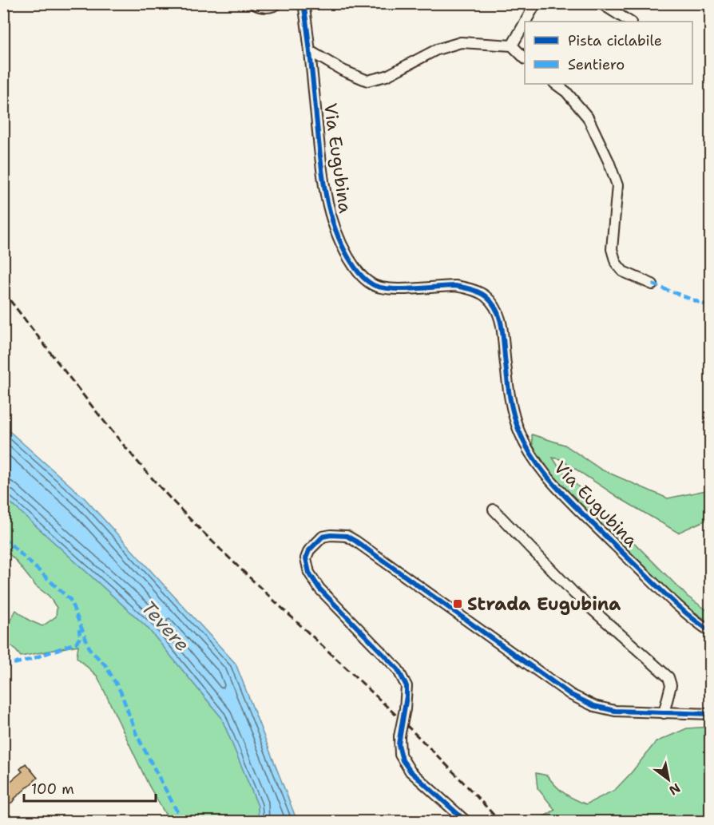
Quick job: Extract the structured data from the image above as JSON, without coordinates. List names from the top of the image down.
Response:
{
  "streets": {
    "street": ["Via Eugubina"]
  },
  "water": ["Tevere"],
  "places": {
    "transit": ["Strada Eugubina"]
  },
  "legend": ["Pista ciclabile", "Sentiero"],
  "scale_bar": "100 m",
  "north": "bottom right"
}
